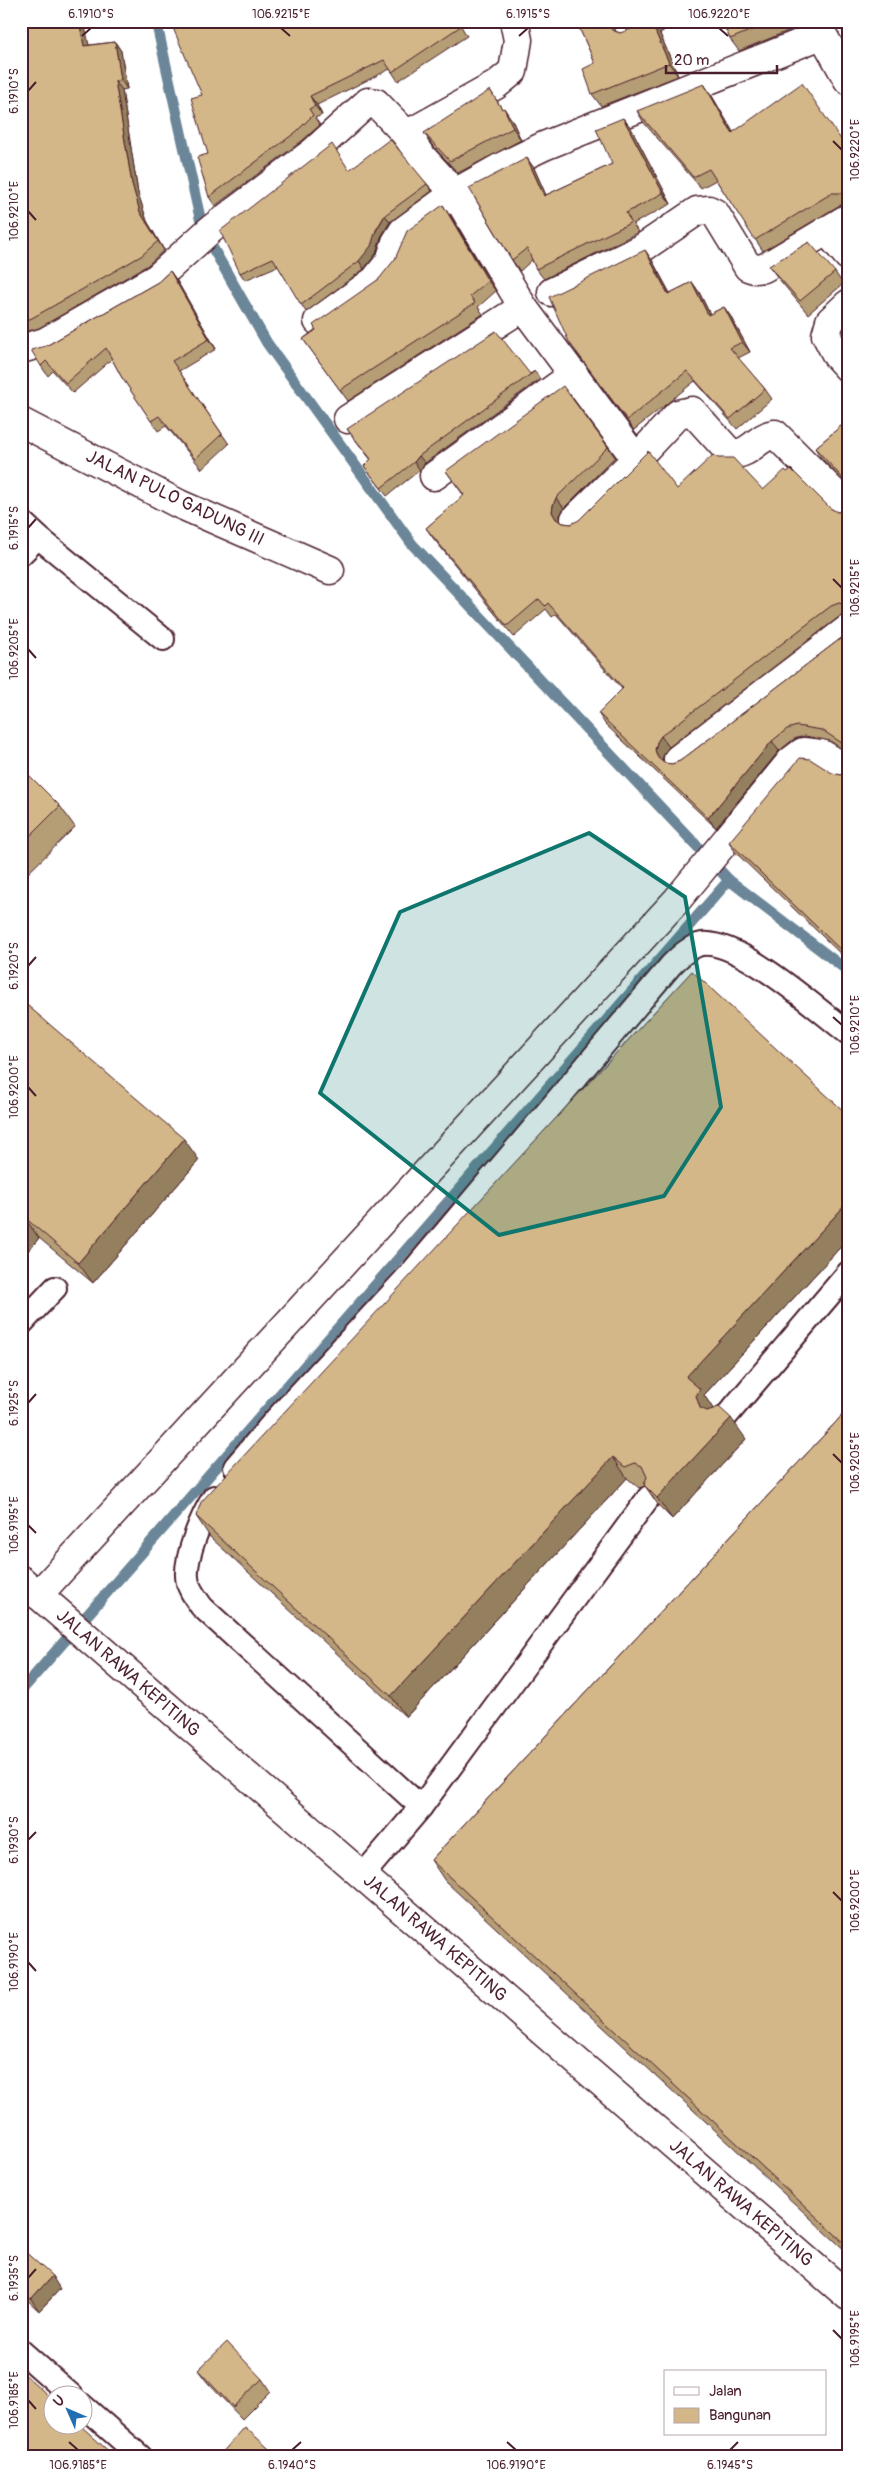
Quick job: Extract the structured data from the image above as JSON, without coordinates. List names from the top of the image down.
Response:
{
  "streets": {
    "street": ["JALAN PULO GADUNG III", "JALAN RAWA KEPITING"]
  },
  "legend": ["Jalan", "Bangunan"],
  "scale_bar": "20 m",
  "north": "top left",
  "coordinates": [
    "6.1910°S",
    "106.9215°E",
    "6.1915°S",
    "106.9220°E",
    "106.9210°E",
    "106.9205°E",
    "6.1920°S",
    "106.9200°E",
    "6.1925°S",
    "106.9195°E",
    "6.1930°S",
    "106.9190°E",
    "6.1935°S",
    "106.9185°E",
    "6.1940°S",
    "6.1945°S"
  ]
}
